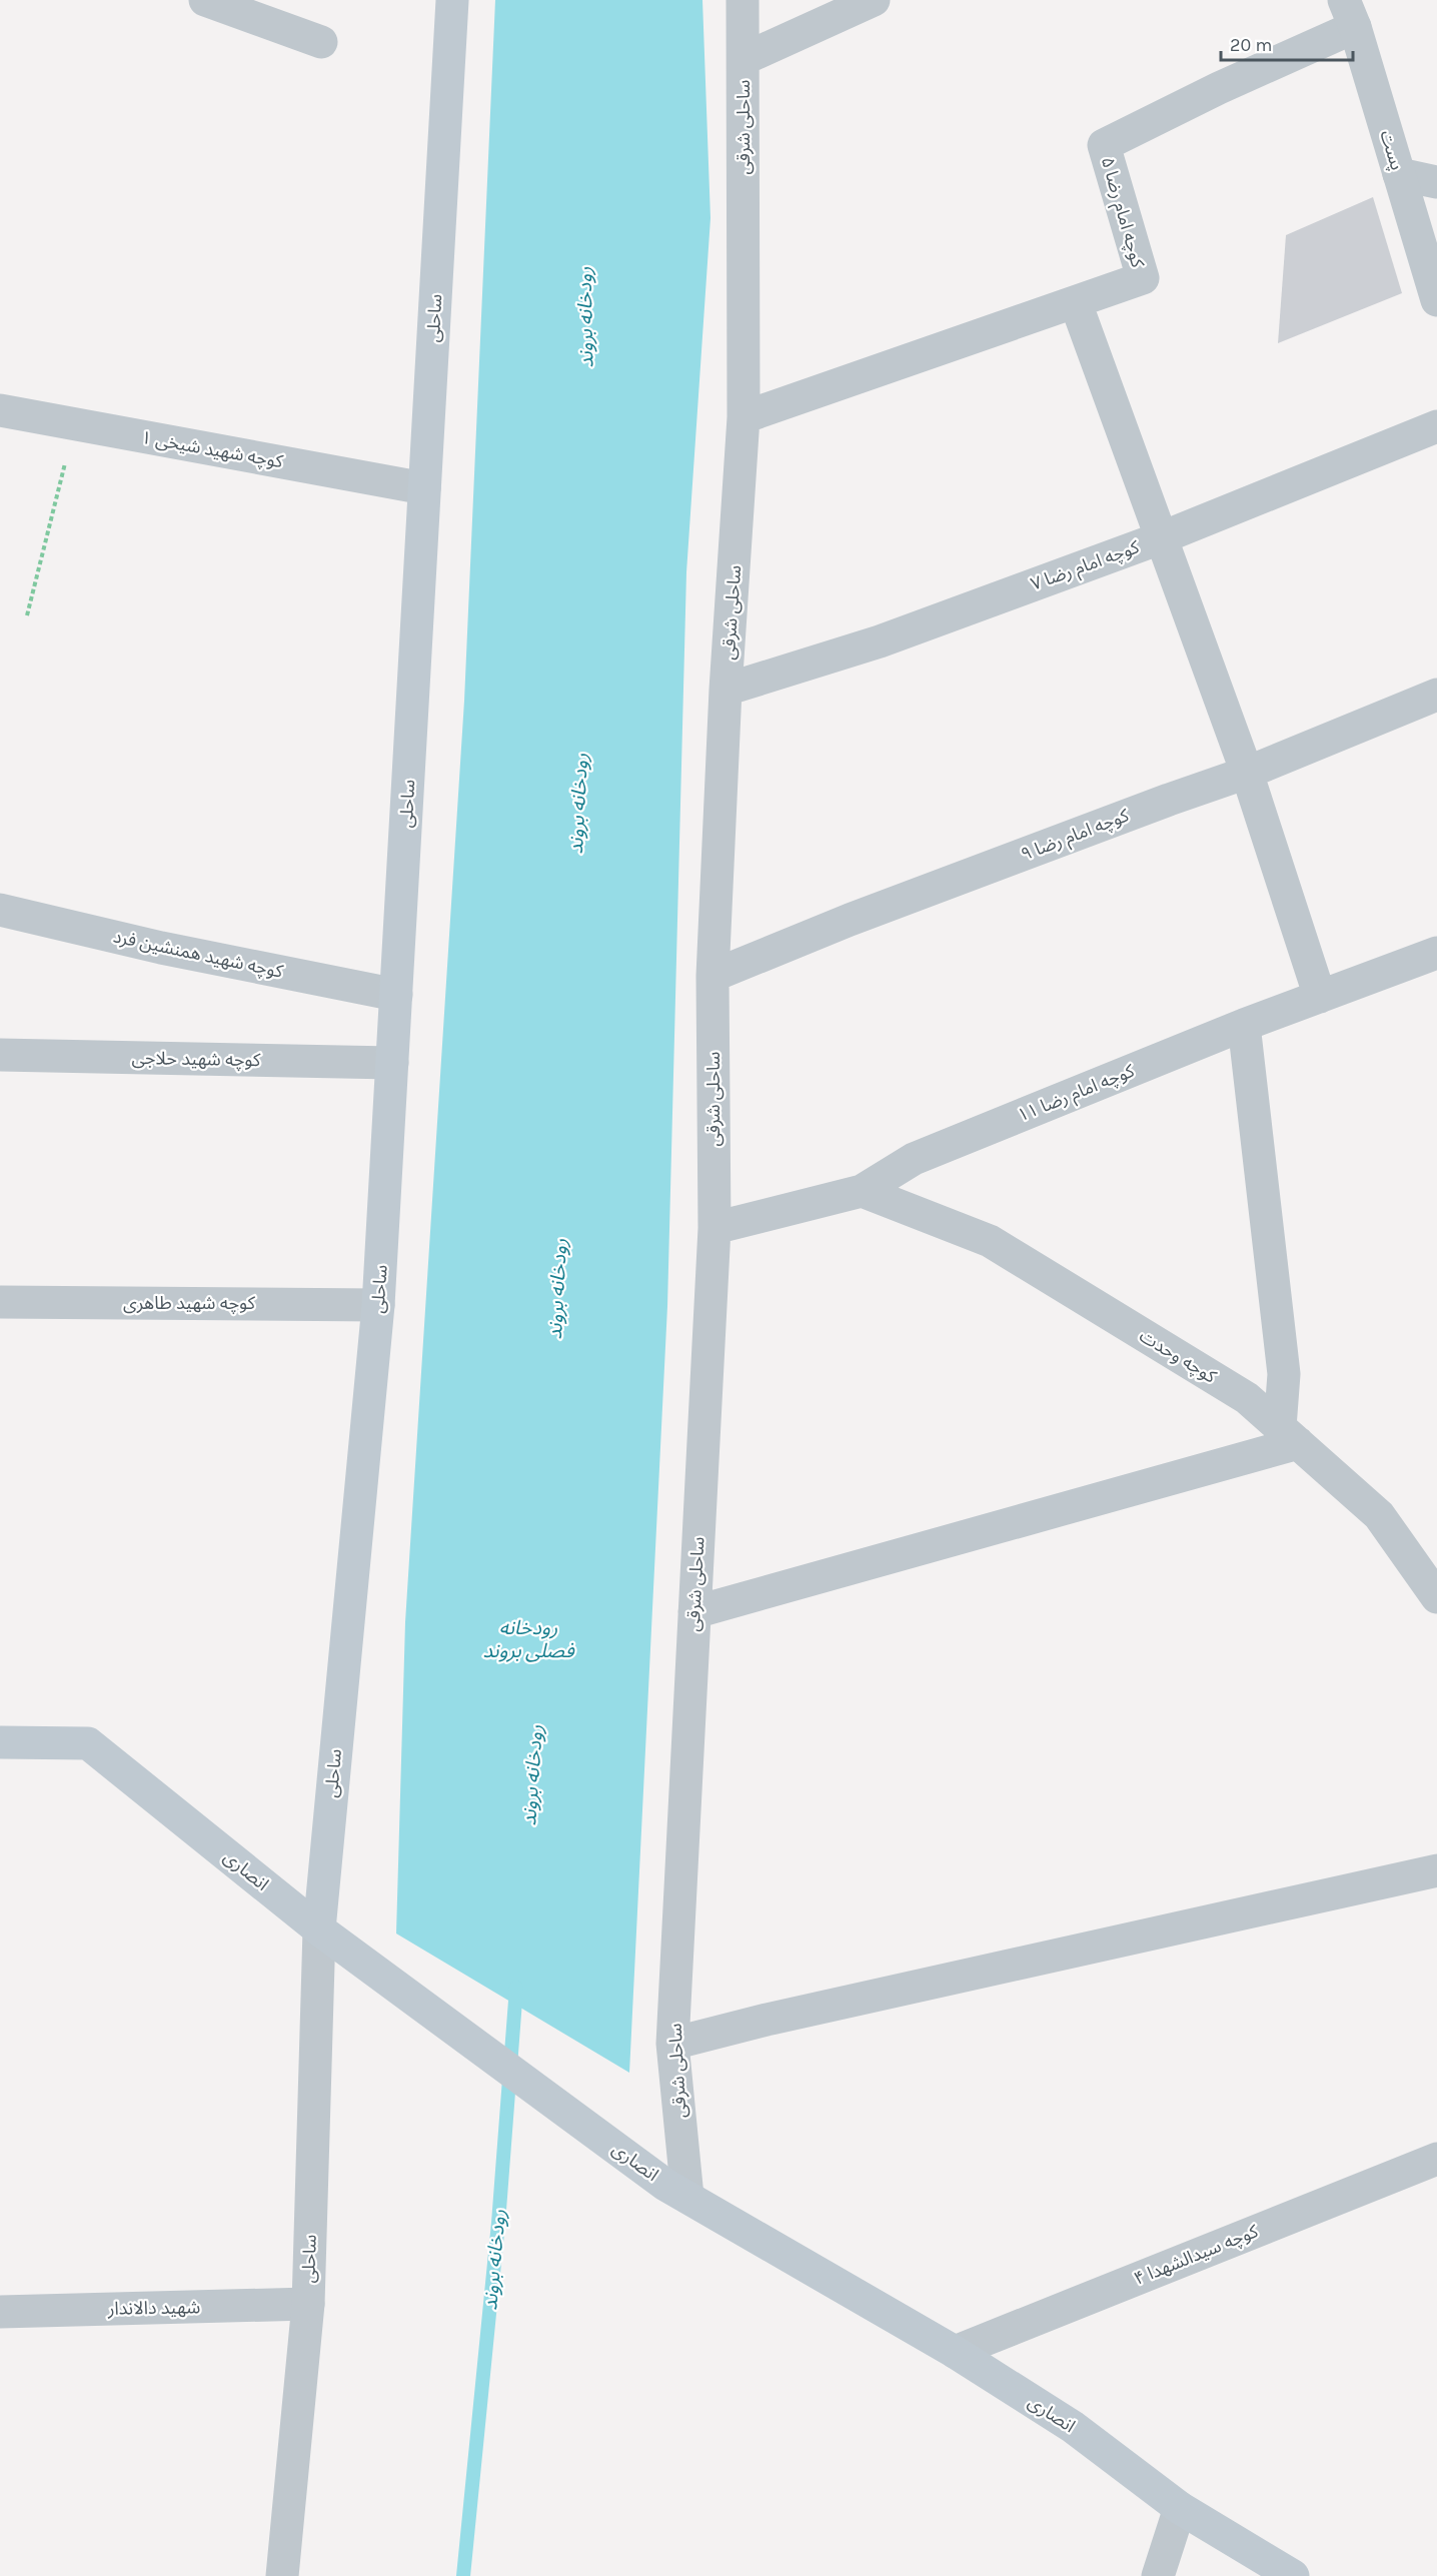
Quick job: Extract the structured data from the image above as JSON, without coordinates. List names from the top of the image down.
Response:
{
  "streets": {
    "main road": ["ساحلی", "انصاری"],
    "street": [
      "ساحلی شرقی",
      "پست",
      "کوچه امام رضا ۵",
      "کوچه شهید شیخی ۱",
      "کوچه امام رضا ۷",
      "کوچه امام رضا ۹",
      "کوچه شهید همنشین فرد",
      "کوچه شهید حلاجی",
      "کوچه امام رضا ۱۱",
      "کوچه شهید طاهری",
      "کوچه وحدت",
      "کوچه سیدالشهدا ۴",
      "شهید دالاندار"
    ]
  },
  "crossings": [
    ["ساحلی شرقی", "کوچه امام رضا ۵"],
    ["ساحلی شرقی", "کوچه امام رضا ۷"],
    ["ساحلی شرقی", "کوچه امام رضا ۹"],
    ["ساحلی شرقی", "کوچه امام رضا ۱۱"],
    ["ساحلی شرقی", "انصاری"],
    ["پست", "کوچه امام رضا ۵"],
    ["ساحلی", "کوچه شهید شیخی ۱"],
    ["ساحلی", "کوچه شهید همنشین فرد"],
    ["ساحلی", "کوچه شهید حلاجی"],
    ["ساحلی", "کوچه شهید طاهری"],
    ["ساحلی", "انصاری"],
    ["ساحلی", "شهید دالاندار"],
    ["کوچه امام رضا ۱۱", "کوچه وحدت"],
    ["انصاری", "کوچه سیدالشهدا ۴"]
  ],
  "water": ["رودخانه بروند", "رودخانه فصلی بروند"],
  "scale_bar": "20 m"
}
